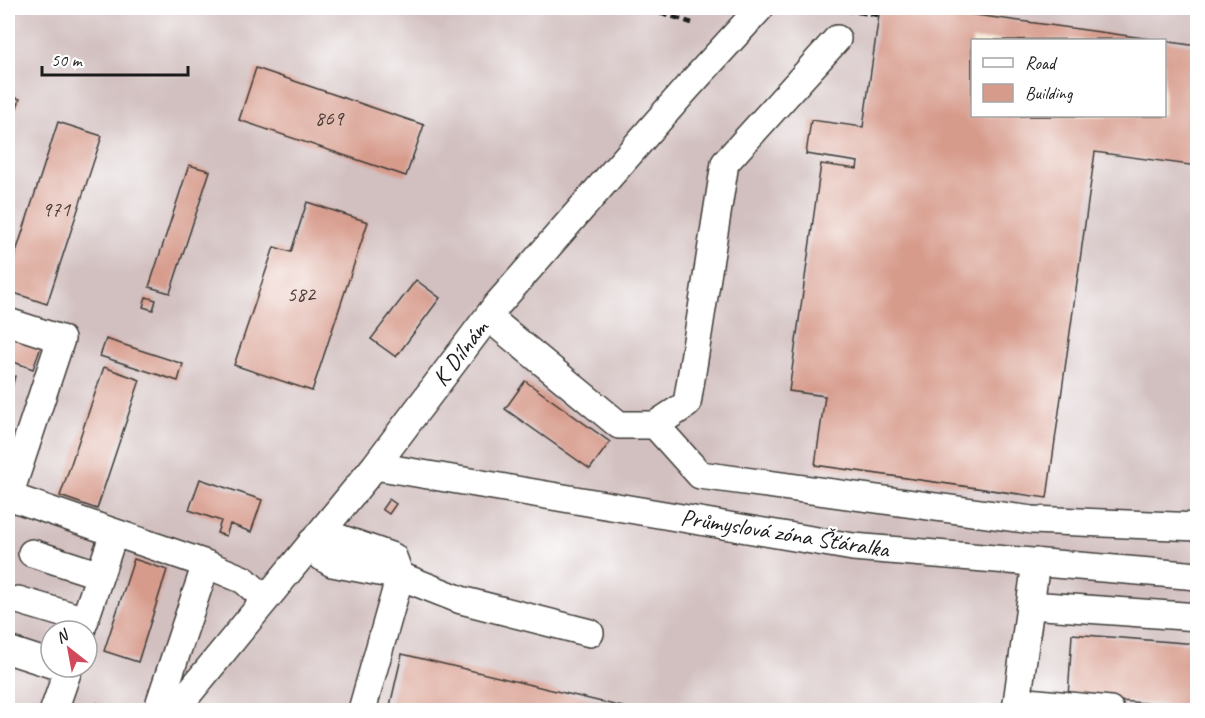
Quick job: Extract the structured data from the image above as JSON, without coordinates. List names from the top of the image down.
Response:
{
  "streets": {
    "street": ["K Dílnám", "Průmyslová zóna Šťáralka"]
  },
  "crossings": [
    ["K Dílnám", "Průmyslová zóna Šťáralka"]
  ],
  "house_numbers": ["869", "971", "582"],
  "legend": ["Road", "Building"],
  "scale_bar": "50 m",
  "north": "top left"
}
